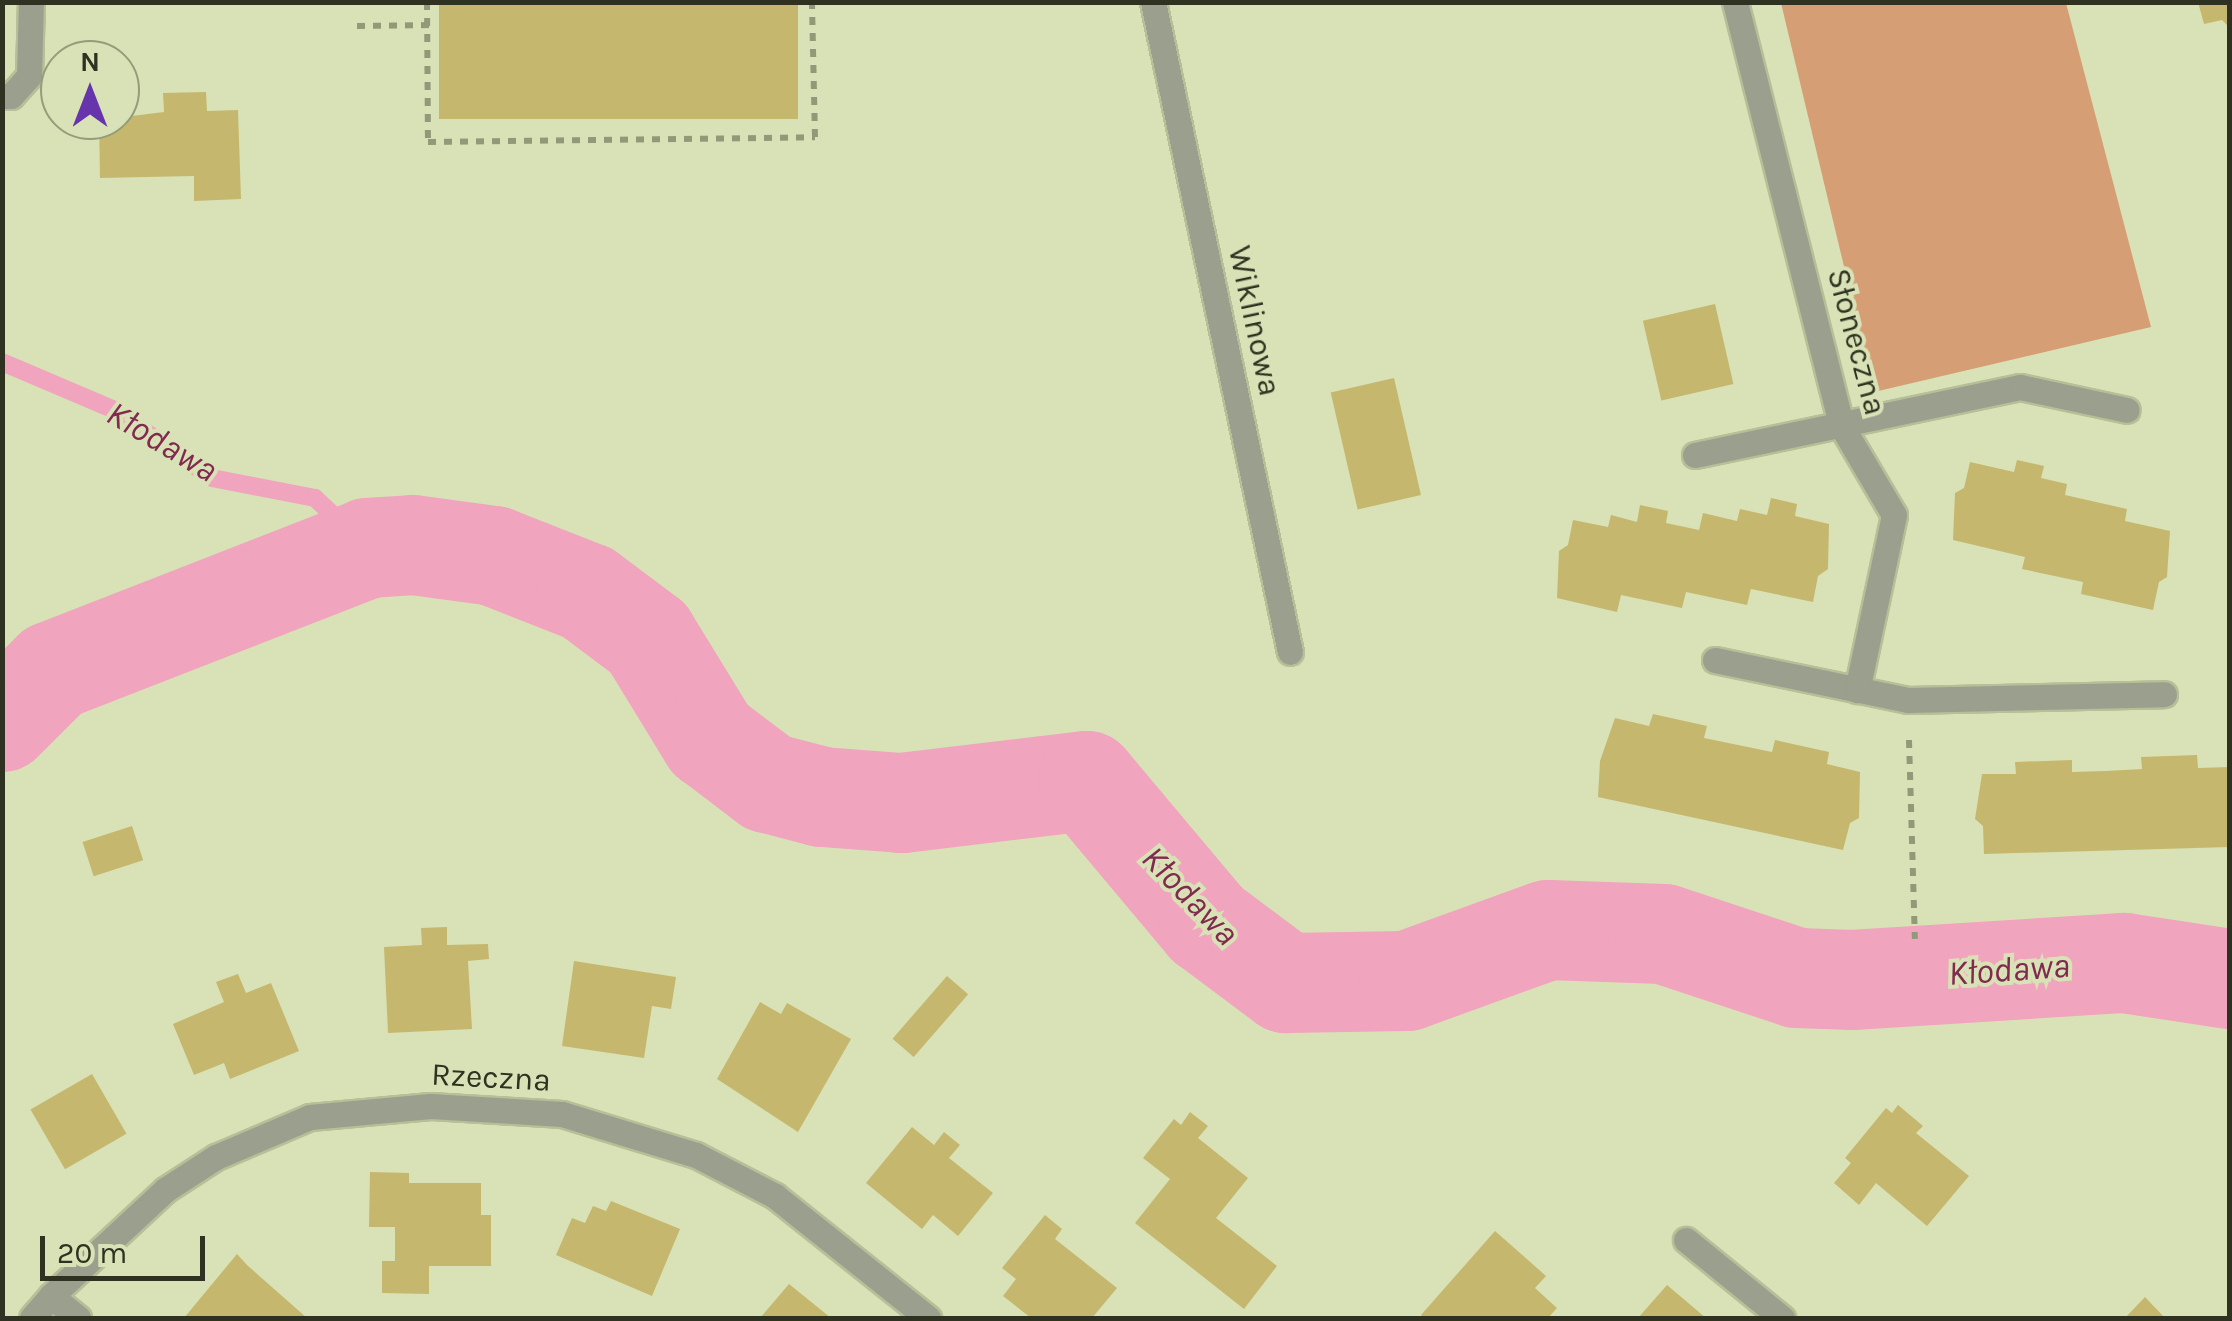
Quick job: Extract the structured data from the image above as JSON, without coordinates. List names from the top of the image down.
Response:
{
  "streets": {
    "street": ["Wiklinowa", "Słoneczna", "Rzeczna"]
  },
  "water": ["Kłodawa"],
  "scale_bar": "20 m",
  "north": "top"
}
